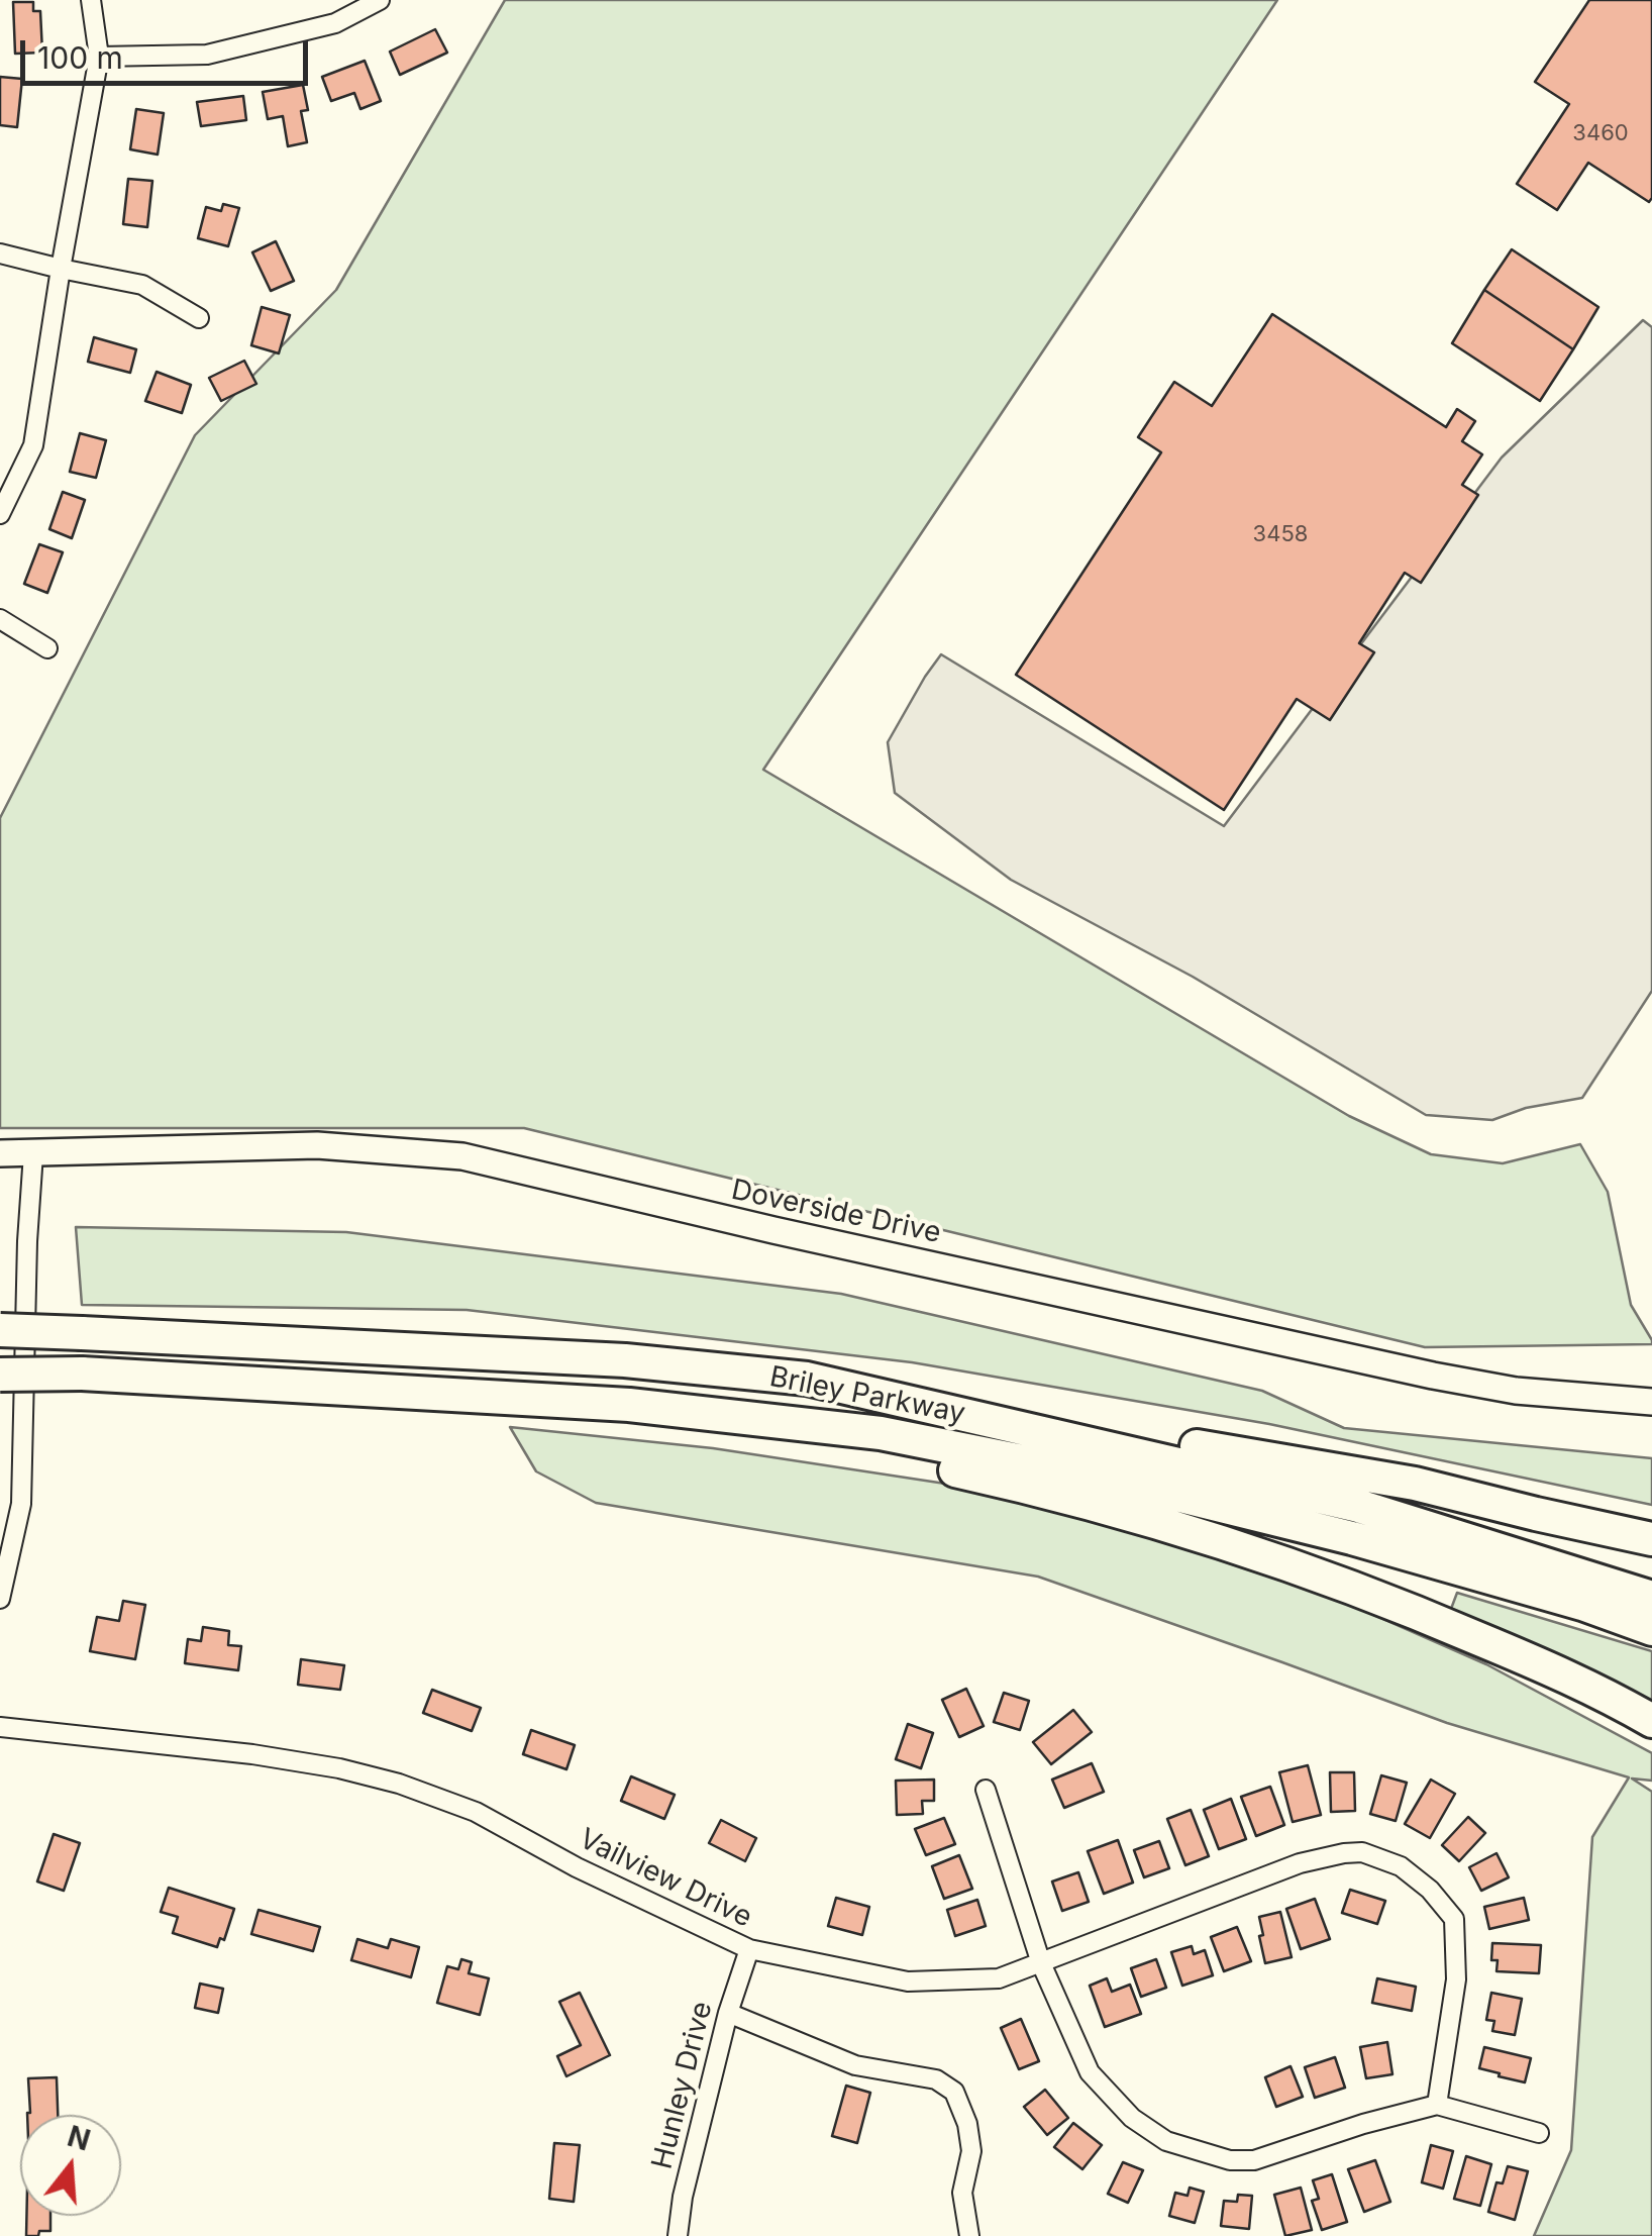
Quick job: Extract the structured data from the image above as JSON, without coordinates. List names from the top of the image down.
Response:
{
  "streets": {
    "highway": ["Briley Parkway"],
    "street": ["Doverside Drive", "Vailview Drive", "Hunley Drive"]
  },
  "crossings": [
    ["Vailview Drive", "Hunley Drive"]
  ],
  "house_numbers": ["3460", "3458"],
  "scale_bar": "100 m",
  "north": "top"
}
